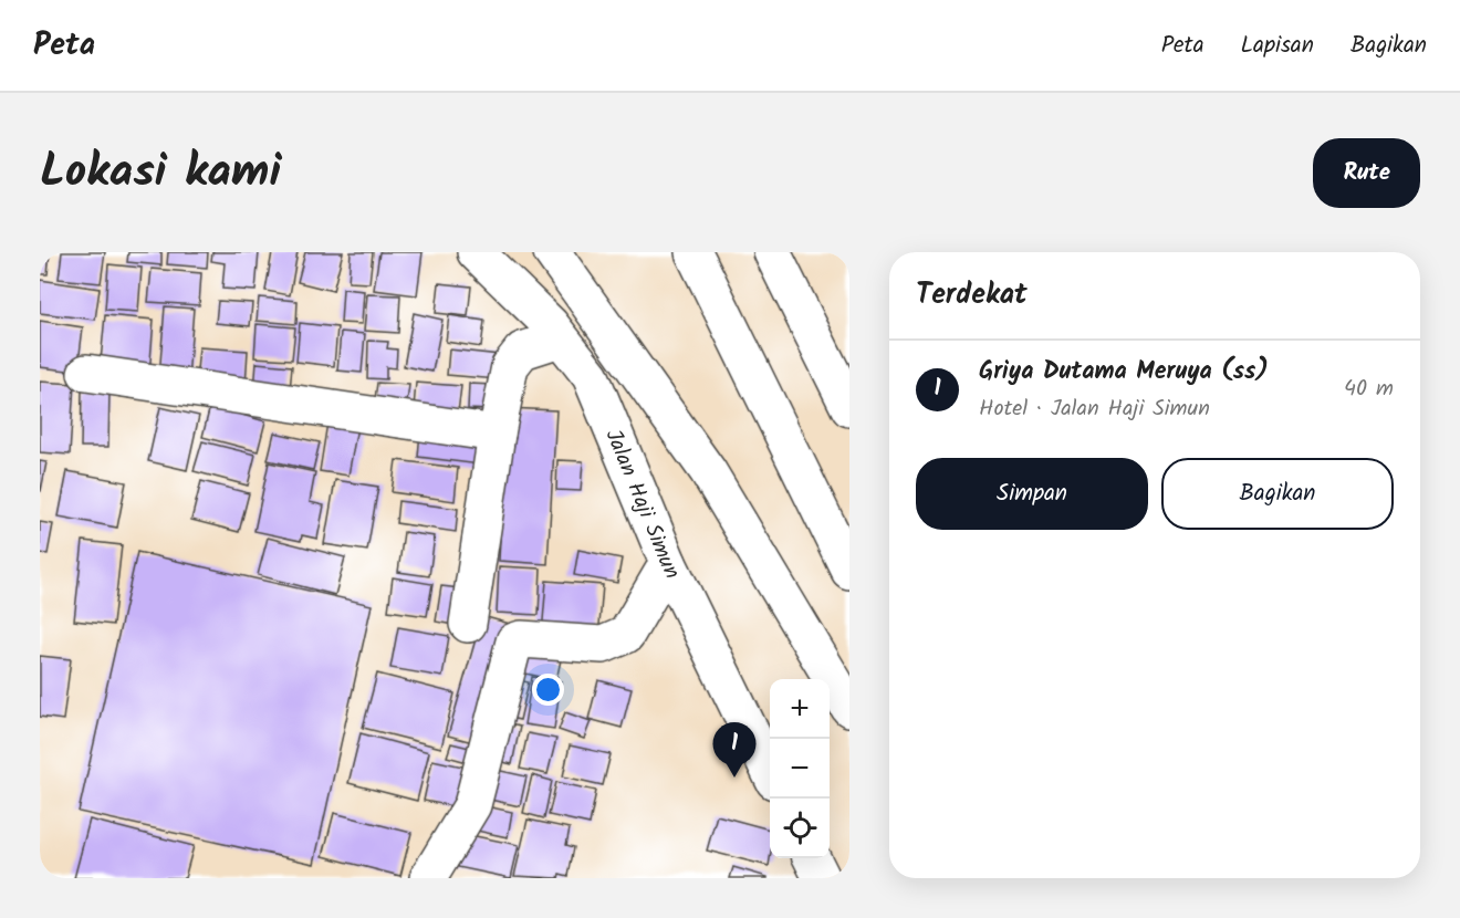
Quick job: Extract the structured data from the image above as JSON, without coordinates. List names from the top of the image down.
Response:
{
  "streets": {
    "main road": ["Jalan Haji Simun"]
  },
  "page": {
    "header": "Peta",
    "nav": ["Peta", "Lapisan", "Bagikan"],
    "title": "Lokasi kami",
    "buttons": [
      "Rute",
      ["Simpan", "Bagikan"]
    ],
    "heading": "Terdekat",
    "list": [
      {
        "mark": "1",
        "name": "Griya Dutama Meruya (ss)",
        "note": "Hotel · Jalan Haji Simun",
        "value": "40 m"
      }
    ],
    "map_buttons": ["+", "−"],
    "pins": "1"
  }
}
